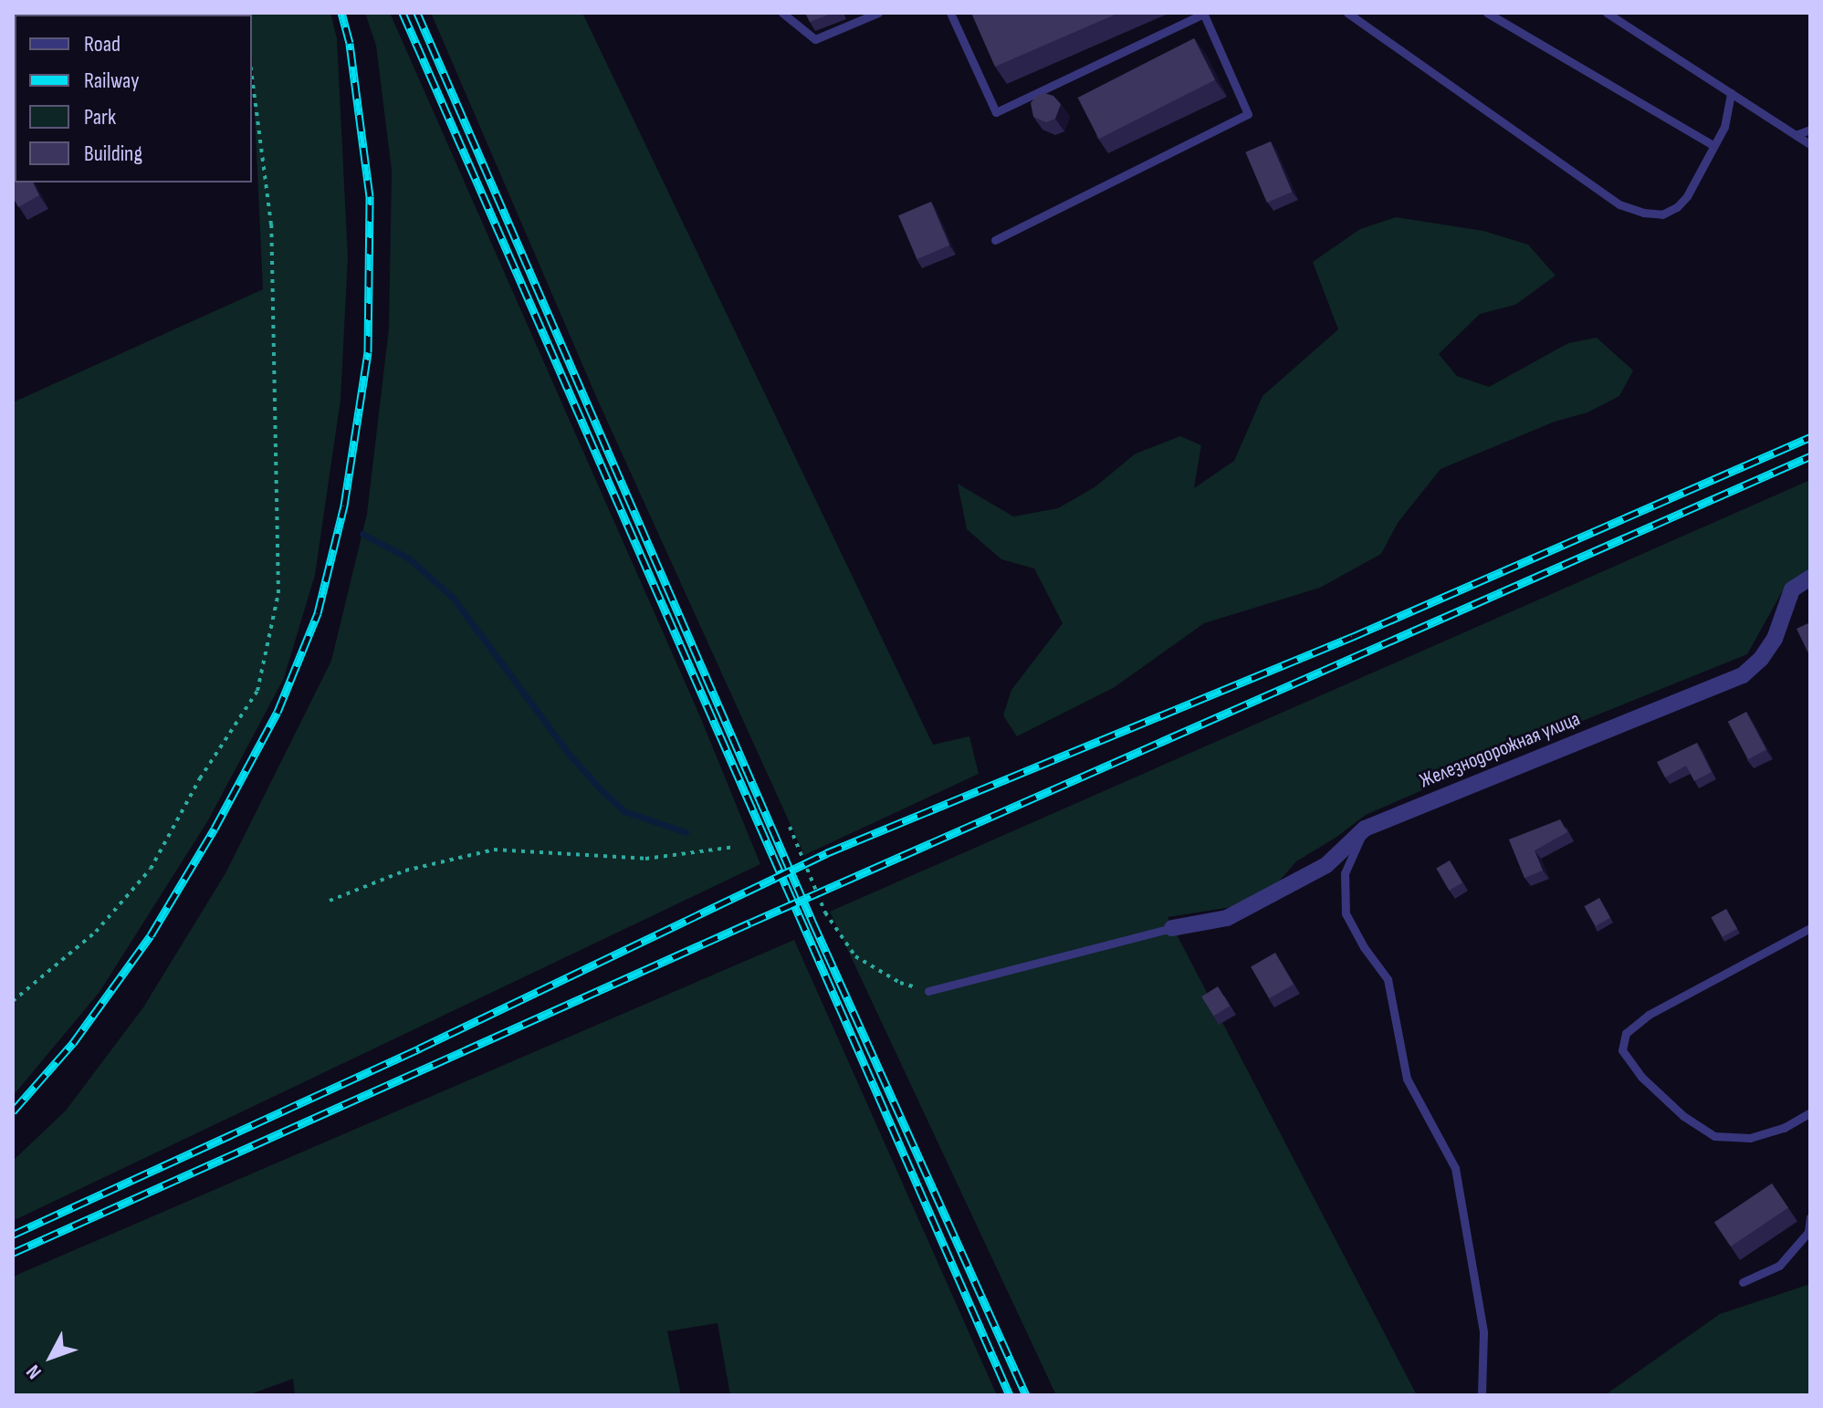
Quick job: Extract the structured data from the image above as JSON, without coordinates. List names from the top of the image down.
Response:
{
  "streets": {
    "street": ["Железнодорожная улица"]
  },
  "legend": [
    "Road",
    "Railway",
    "Park",
    "Building"
  ],
  "north": "bottom left"
}
